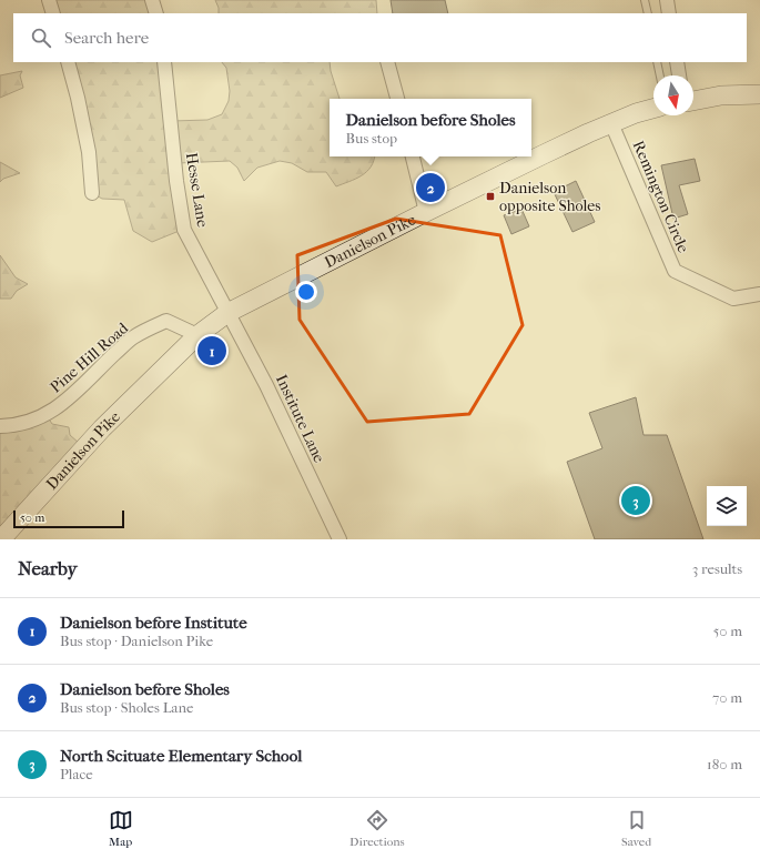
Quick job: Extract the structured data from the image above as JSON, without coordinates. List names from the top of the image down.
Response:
{
  "streets": {
    "main road": ["Danielson Pike"],
    "street": [
      "Hesse Lane",
      "Remington Circle",
      "Pine Hill Road",
      "Institute Lane"
    ]
  },
  "crossings": [
    ["Hesse Lane", "Danielson Pike"],
    ["Hesse Lane", "Institute Lane"],
    ["Remington Circle", "Danielson Pike"],
    ["Danielson Pike", "Pine Hill Road"],
    ["Danielson Pike", "Institute Lane"]
  ],
  "places": {
    "transit": ["Danielson opposite Sholes"]
  },
  "scale_bar": "50 m",
  "north": "bottom",
  "page": {
    "search": "Search here",
    "popup": ["Danielson before Sholes", "Bus stop"],
    "pins": ["2", "1", "3"],
    "scale": "50 m",
    "heading": ["Nearby", "3 results"],
    "list": [
      {
        "mark": "1",
        "name": "Danielson before Institute",
        "note": "Bus stop · Danielson Pike",
        "value": "50 m"
      },
      {
        "mark": "2",
        "name": "Danielson before Sholes",
        "note": "Bus stop · Sholes Lane",
        "value": "70 m"
      },
      {
        "mark": "3",
        "name": "North Scituate Elementary School",
        "note": "Place",
        "value": "180 m"
      }
    ],
    "nav": ["Map", "Directions", "Saved"]
  }
}
